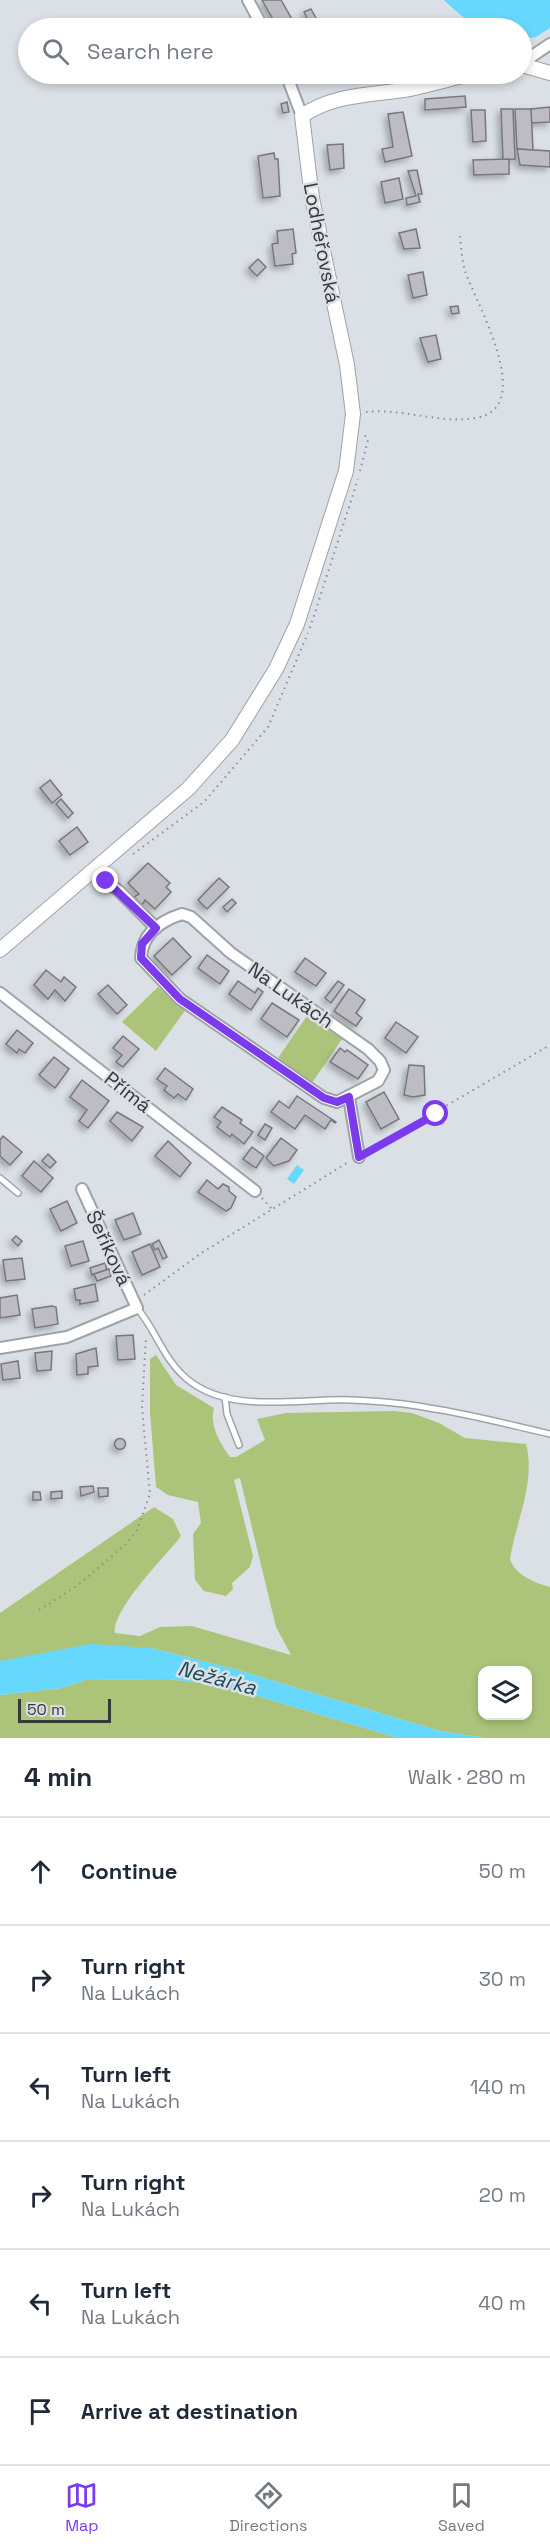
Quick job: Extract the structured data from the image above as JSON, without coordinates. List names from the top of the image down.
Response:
{
  "streets": {
    "street": [
      "Lodhéřovská",
      "Na Lukách",
      "Přímá",
      "Šeříková"
    ]
  },
  "water": ["Nežárka"],
  "scale_bar": "50 m",
  "page": {
    "search": "Search here",
    "scale": "50 m",
    "heading": ["4 min", "Walk · 280 m"],
    "list": [
      ["Continue", "50 m"],
      ["Turn right", "Na Lukách", "30 m"],
      ["Turn left", "Na Lukách", "140 m"],
      ["Turn right", "Na Lukách", "20 m"],
      ["Turn left", "Na Lukách", "40 m"],
      "Arrive at destination"
    ],
    "nav": ["Map", "Directions", "Saved"]
  }
}
